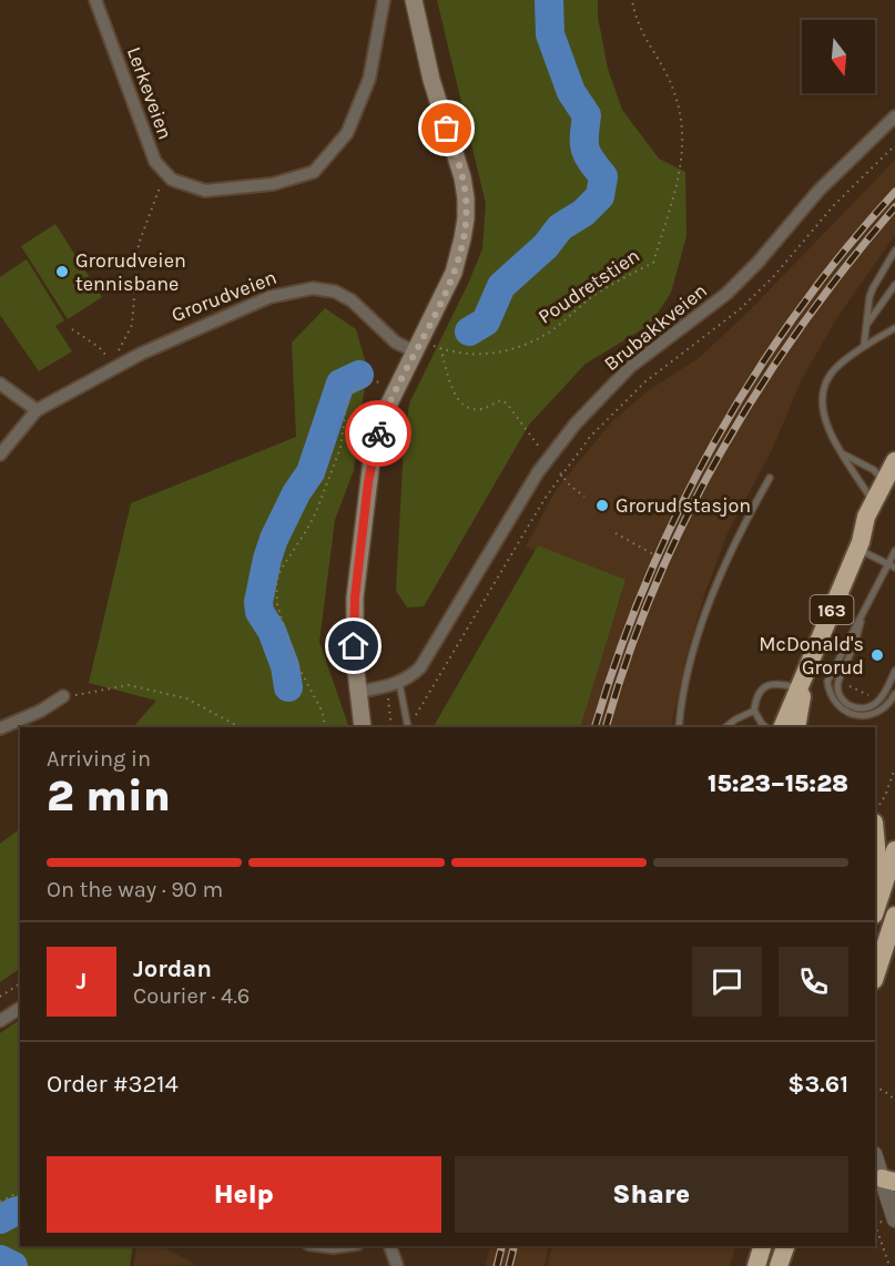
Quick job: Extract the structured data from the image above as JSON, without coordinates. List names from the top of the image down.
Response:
{
  "streets": {
    "highway": ["163"],
    "street": ["Lerkeveien", "Grorudveien", "Brubakkveien"],
    "path": ["Poudretstien"]
  },
  "places": ["Grorudveien tennisbane", "Grorud stasjon", "McDonald's Grorud"],
  "north": "bottom",
  "page": {
    "heading": ["2 min", "Arriving in", "15:23–15:28"],
    "panel": [
      "Jordan",
      "Courier · 4.6",
      "Order #3214",
      "$3.61"
    ],
    "bar": "On the way · 90 m",
    "round": "J",
    "buttons": ["Help", "Share"]
  }
}
